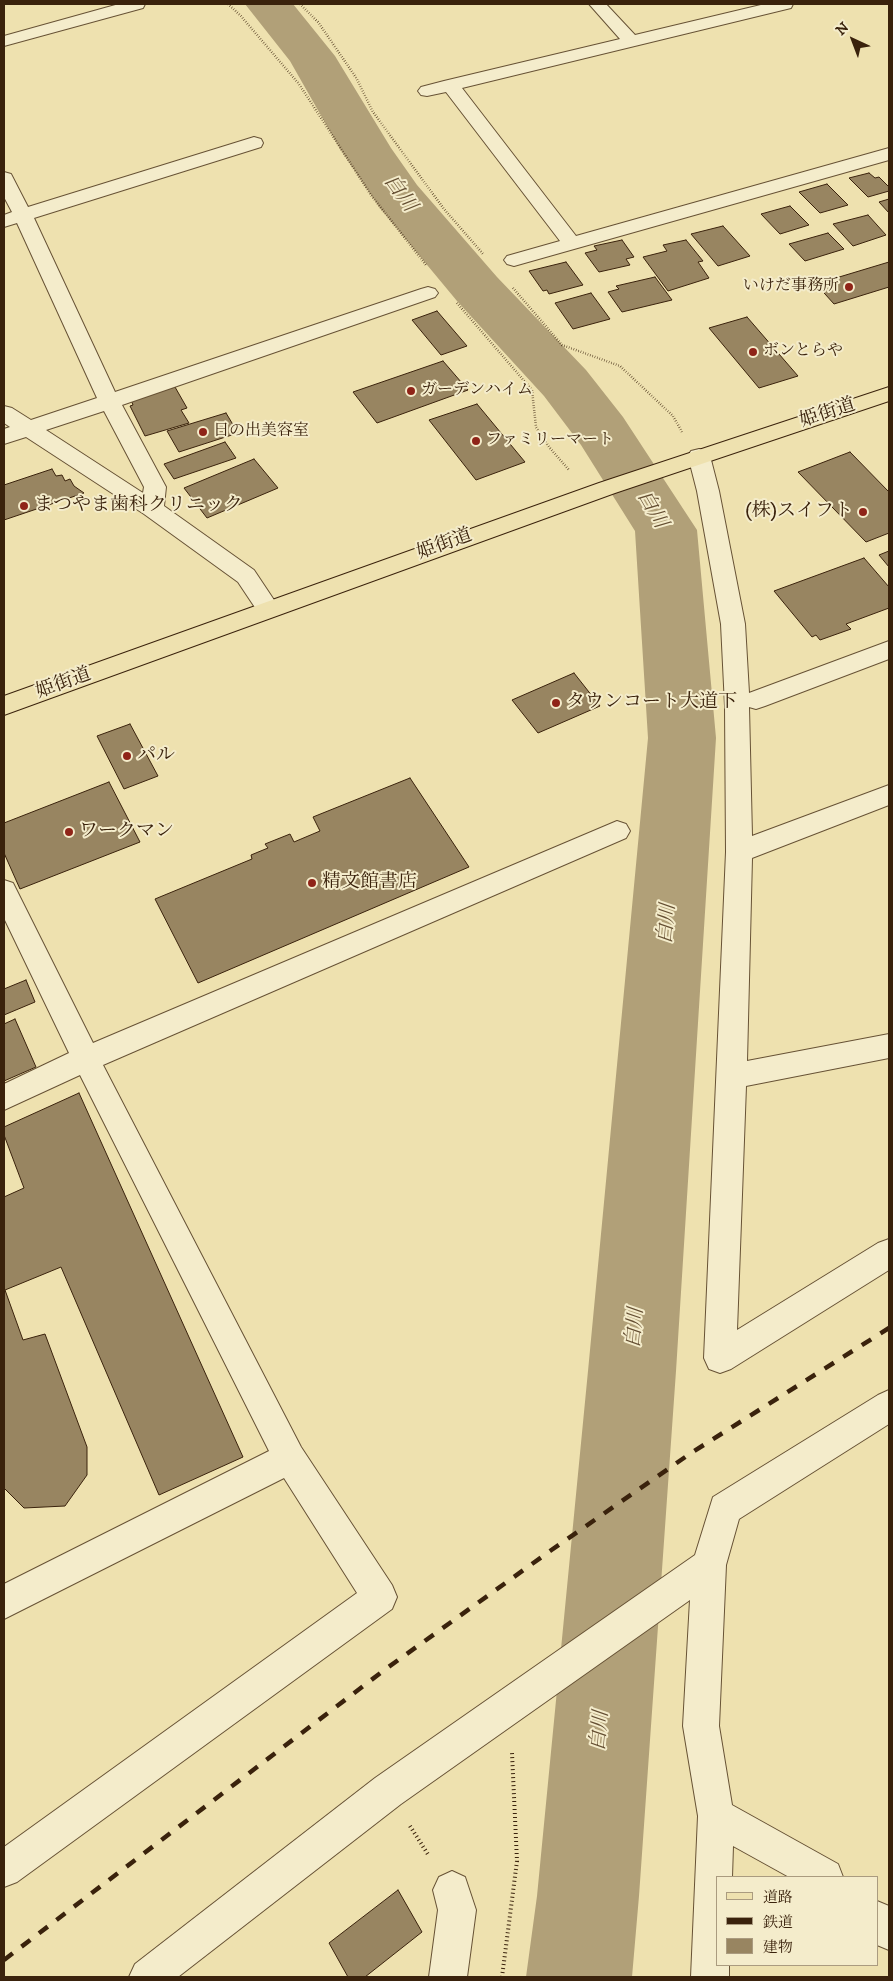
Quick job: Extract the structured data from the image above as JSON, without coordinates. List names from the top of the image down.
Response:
{
  "streets": {
    "main road": ["姫街道"]
  },
  "water": ["白川"],
  "places": [
    "いけだ事務所",
    "ボンとらや",
    "ガーデンハイム",
    "日の出美容室",
    "ファミリーマート",
    "まつやま歯科クリニック",
    "(株)スイフト",
    "タウンコート大道下",
    "パル",
    "ワークマン",
    "精文館書店"
  ],
  "legend": ["道路", "鉄道", "建物"],
  "north": "top left"
}
